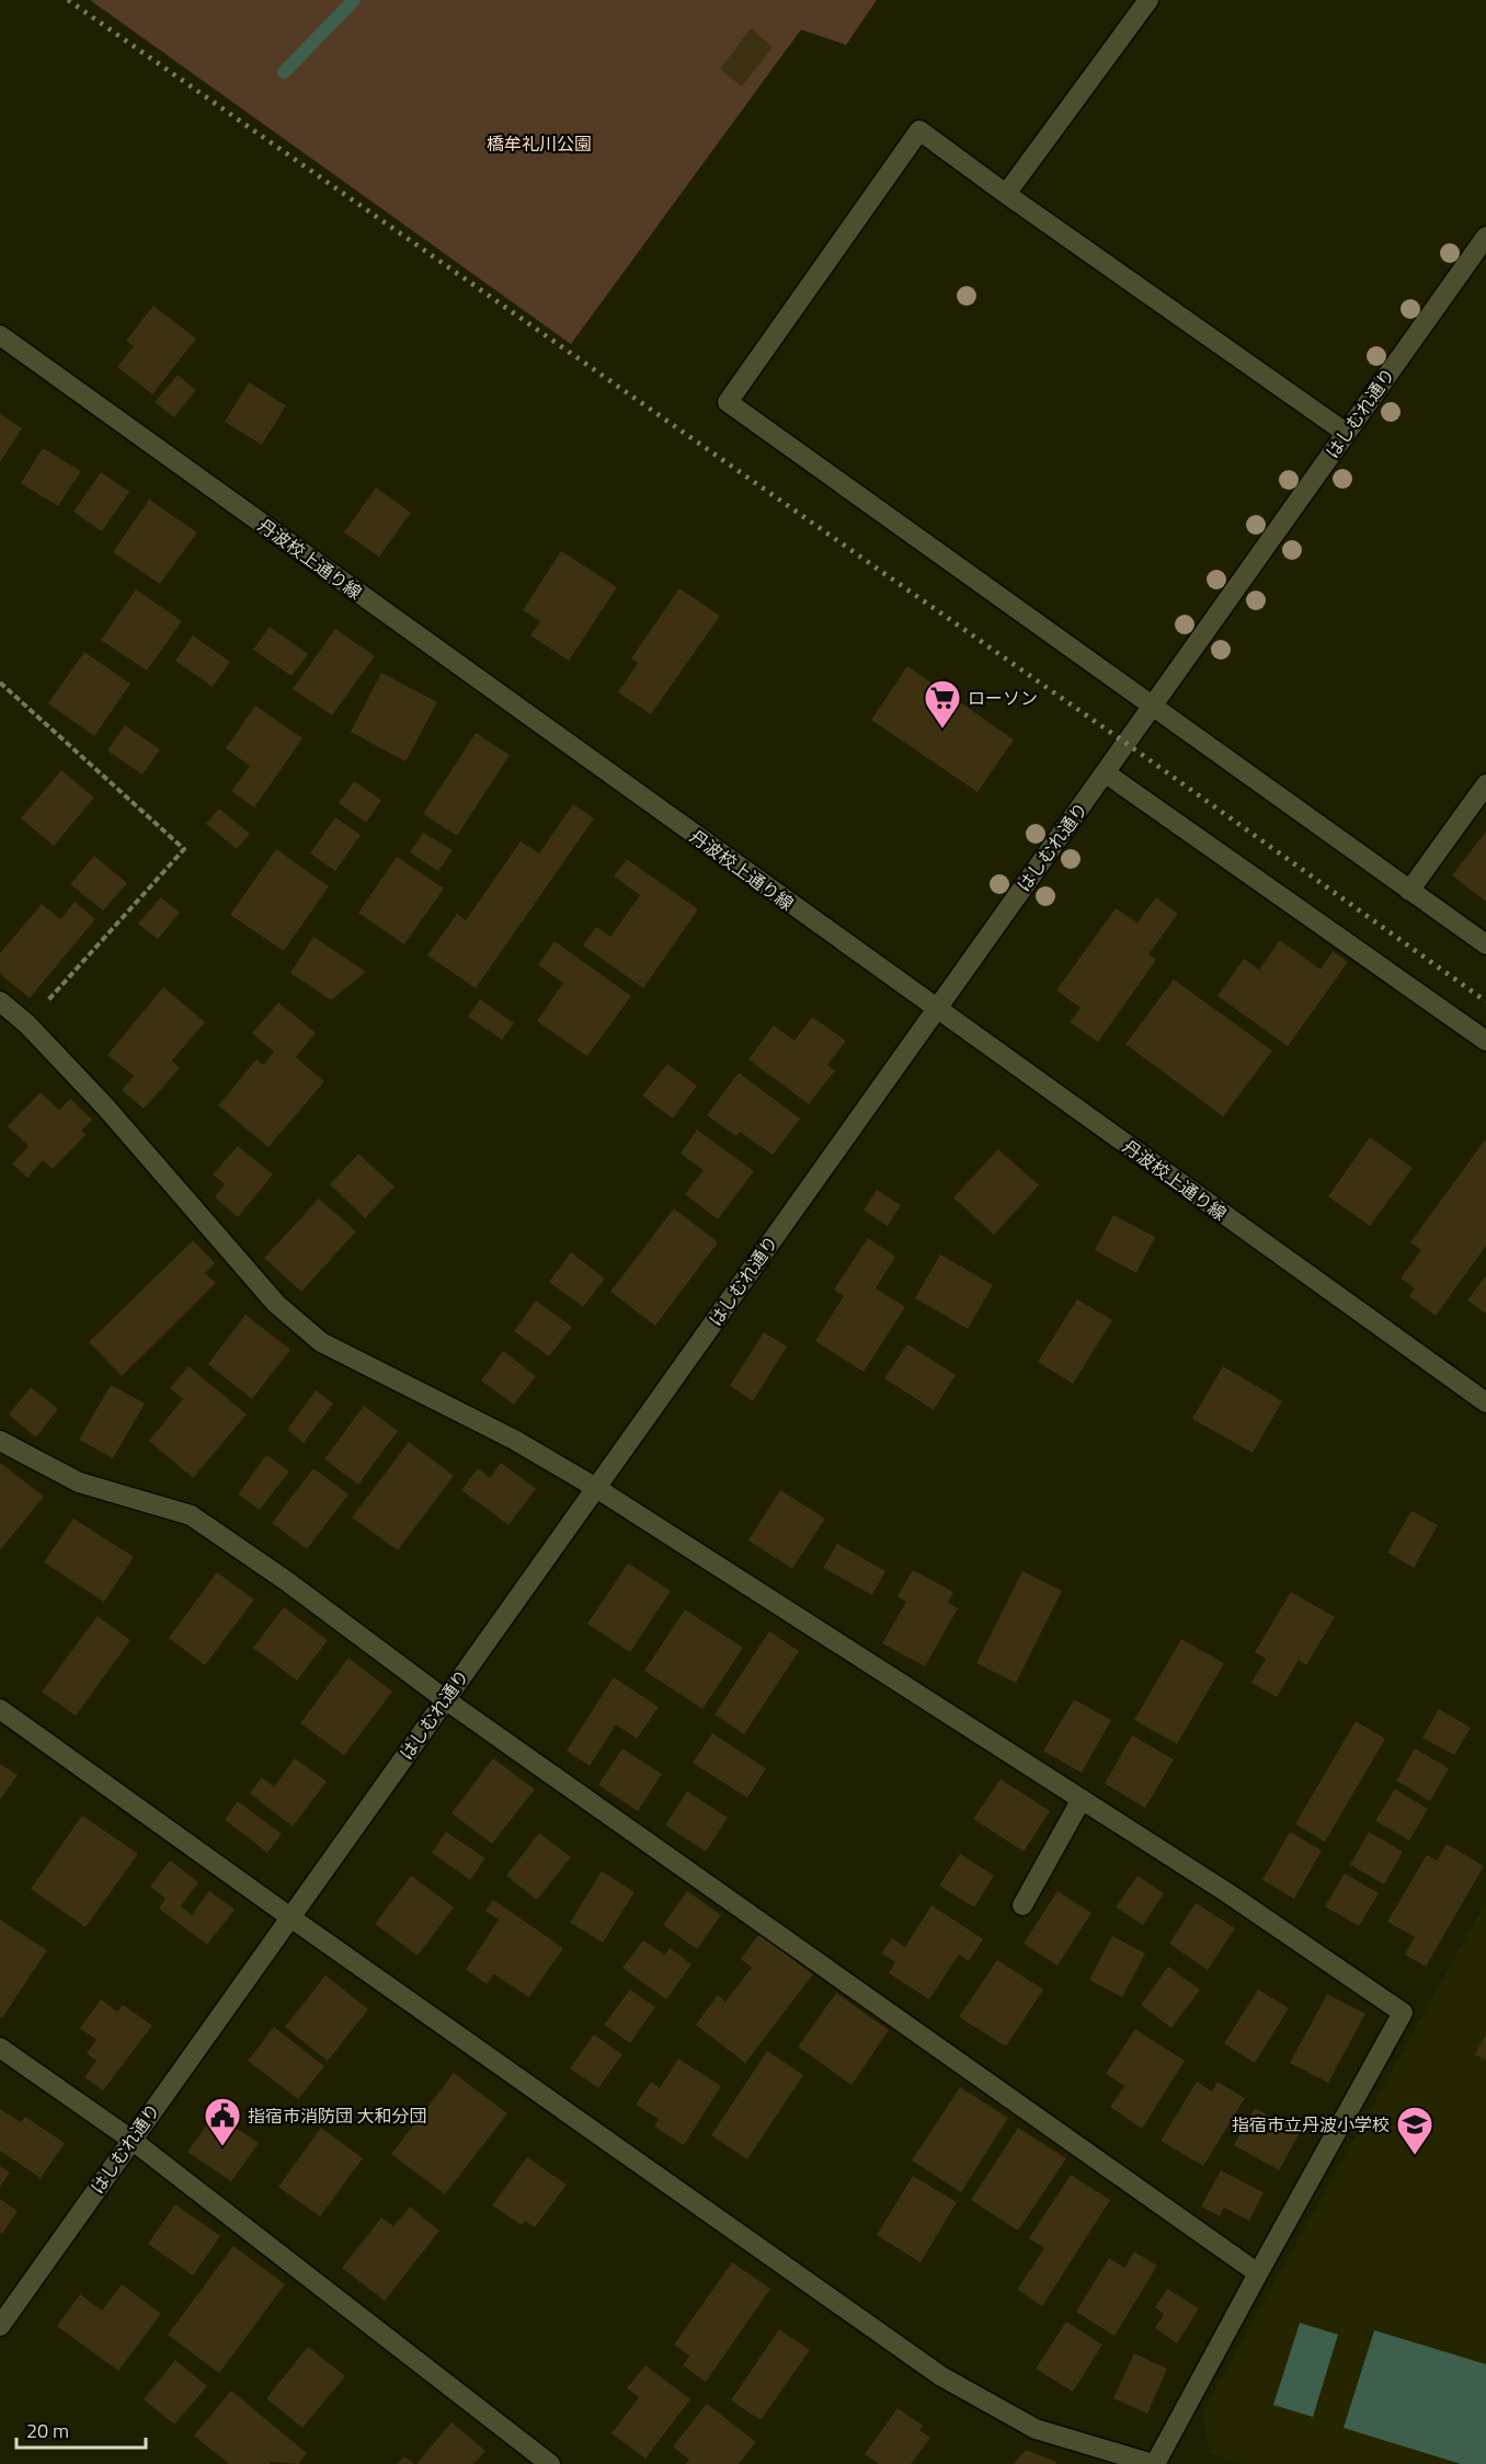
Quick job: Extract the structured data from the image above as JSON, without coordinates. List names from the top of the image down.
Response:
{
  "streets": {
    "street": ["はしむれ通り", "丹波校上通り線"]
  },
  "crossings": [
    ["はしむれ通り", "丹波校上通り線"]
  ],
  "parks": ["橋牟礼川公園"],
  "places": {
    "supermarket": ["ローソン"],
    "public building": ["指宿市消防団 大和分団"],
    "school or university": ["指宿市立丹波小学校"]
  },
  "scale_bar": "20 m"
}
